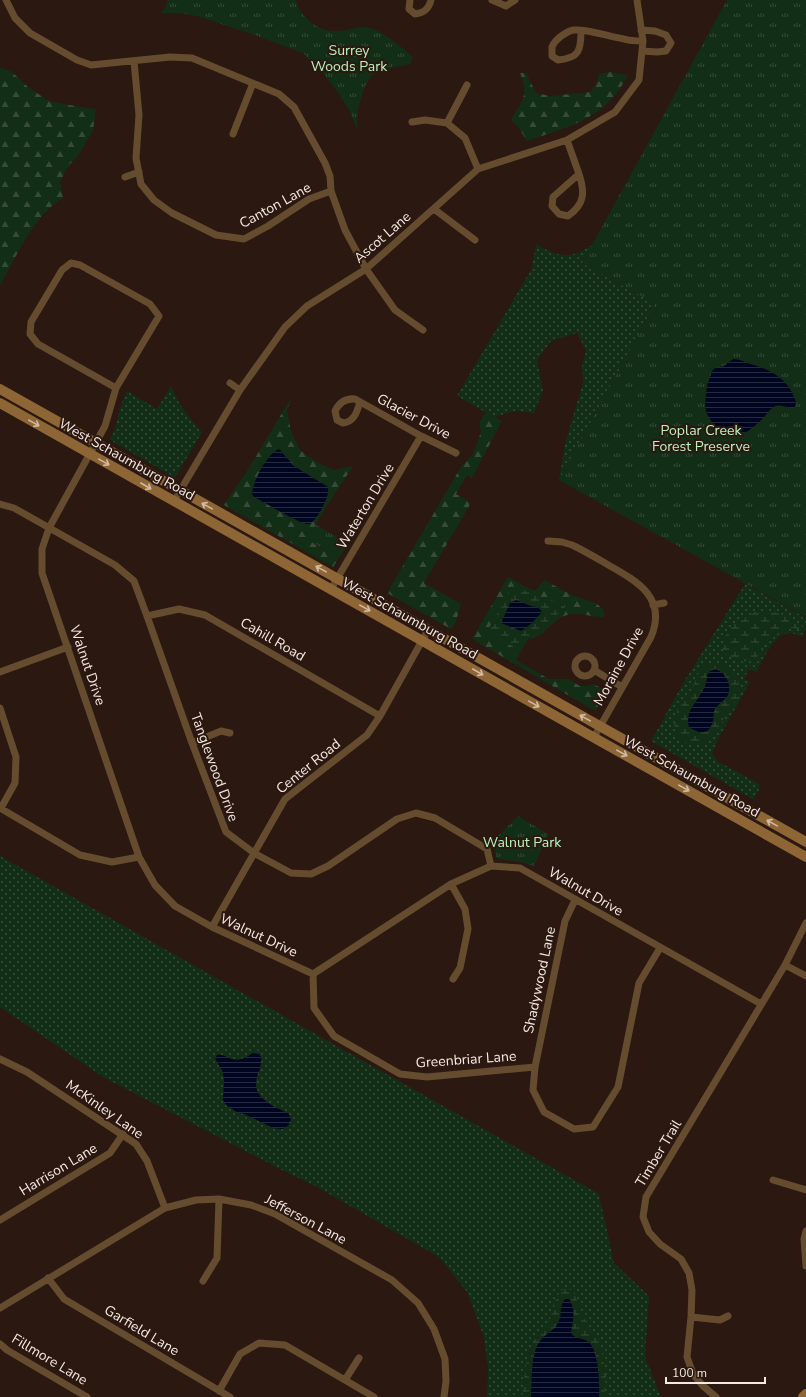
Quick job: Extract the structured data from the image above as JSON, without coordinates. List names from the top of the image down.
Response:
{
  "streets": {
    "main road": ["West Schaumburg Road"],
    "street": [
      "Canton Lane",
      "Ascot Lane",
      "Glacier Drive",
      "Waterton Drive",
      "Cahill Road",
      "Walnut Drive",
      "Moraine Drive",
      "Center Road",
      "Tanglewood Drive",
      "Shadywood Lane",
      "Greenbriar Lane",
      "McKinley Lane",
      "Timber Trail",
      "Harrison Lane",
      "Jefferson Lane",
      "Garfield Lane",
      "Fillmore Lane"
    ]
  },
  "crossings": [
    ["Ascot Lane", "West Schaumburg Road"],
    ["Glacier Drive", "Waterton Drive"],
    ["West Schaumburg Road", "Waterton Drive"],
    ["West Schaumburg Road", "Walnut Drive"],
    ["West Schaumburg Road", "Moraine Drive"],
    ["West Schaumburg Road", "Center Road"],
    ["Cahill Road", "Center Road"],
    ["Cahill Road", "Tanglewood Drive"],
    ["Walnut Drive", "Center Road"],
    ["Walnut Drive", "Tanglewood Drive"],
    ["Walnut Drive", "Shadywood Lane"],
    ["Walnut Drive", "Greenbriar Lane"],
    ["Walnut Drive", "Timber Trail"],
    ["Center Road", "Tanglewood Drive"],
    ["Shadywood Lane", "Greenbriar Lane"],
    ["McKinley Lane", "Harrison Lane"],
    ["McKinley Lane", "Jefferson Lane"],
    ["Jefferson Lane", "Garfield Lane"]
  ],
  "parks": ["Surrey Woods Park", "Poplar Creek Forest Preserve", "Walnut Park"],
  "scale_bar": "100 m"
}
